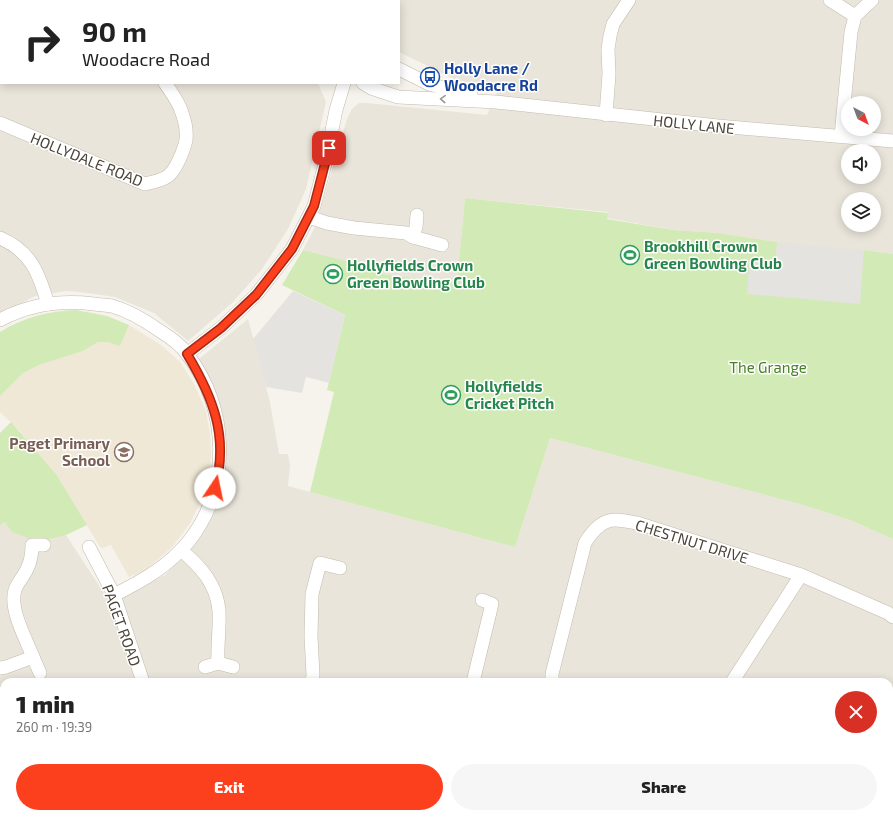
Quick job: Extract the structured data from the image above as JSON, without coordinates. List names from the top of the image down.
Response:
{
  "streets": {
    "street": [
      "HOLLY LANE",
      "HOLLYDALE ROAD",
      "CHESTNUT DRIVE",
      "PAGET ROAD"
    ]
  },
  "parks": ["The Grange"],
  "places": {
    "bus stop": ["Holly Lane / Woodacre Rd"],
    "sports": ["Brookhill Crown Green Bowling Club", "Hollyfields Crown Green Bowling Club", "Hollyfields Cricket Pitch"],
    "school or university": ["Paget Primary School"]
  },
  "north": "bottom right",
  "page": {
    "turn": ["90 m", "Woodacre Road"],
    "heading": ["1 min", "260 m · 19:39"],
    "buttons": ["Exit", "Share"]
  }
}
